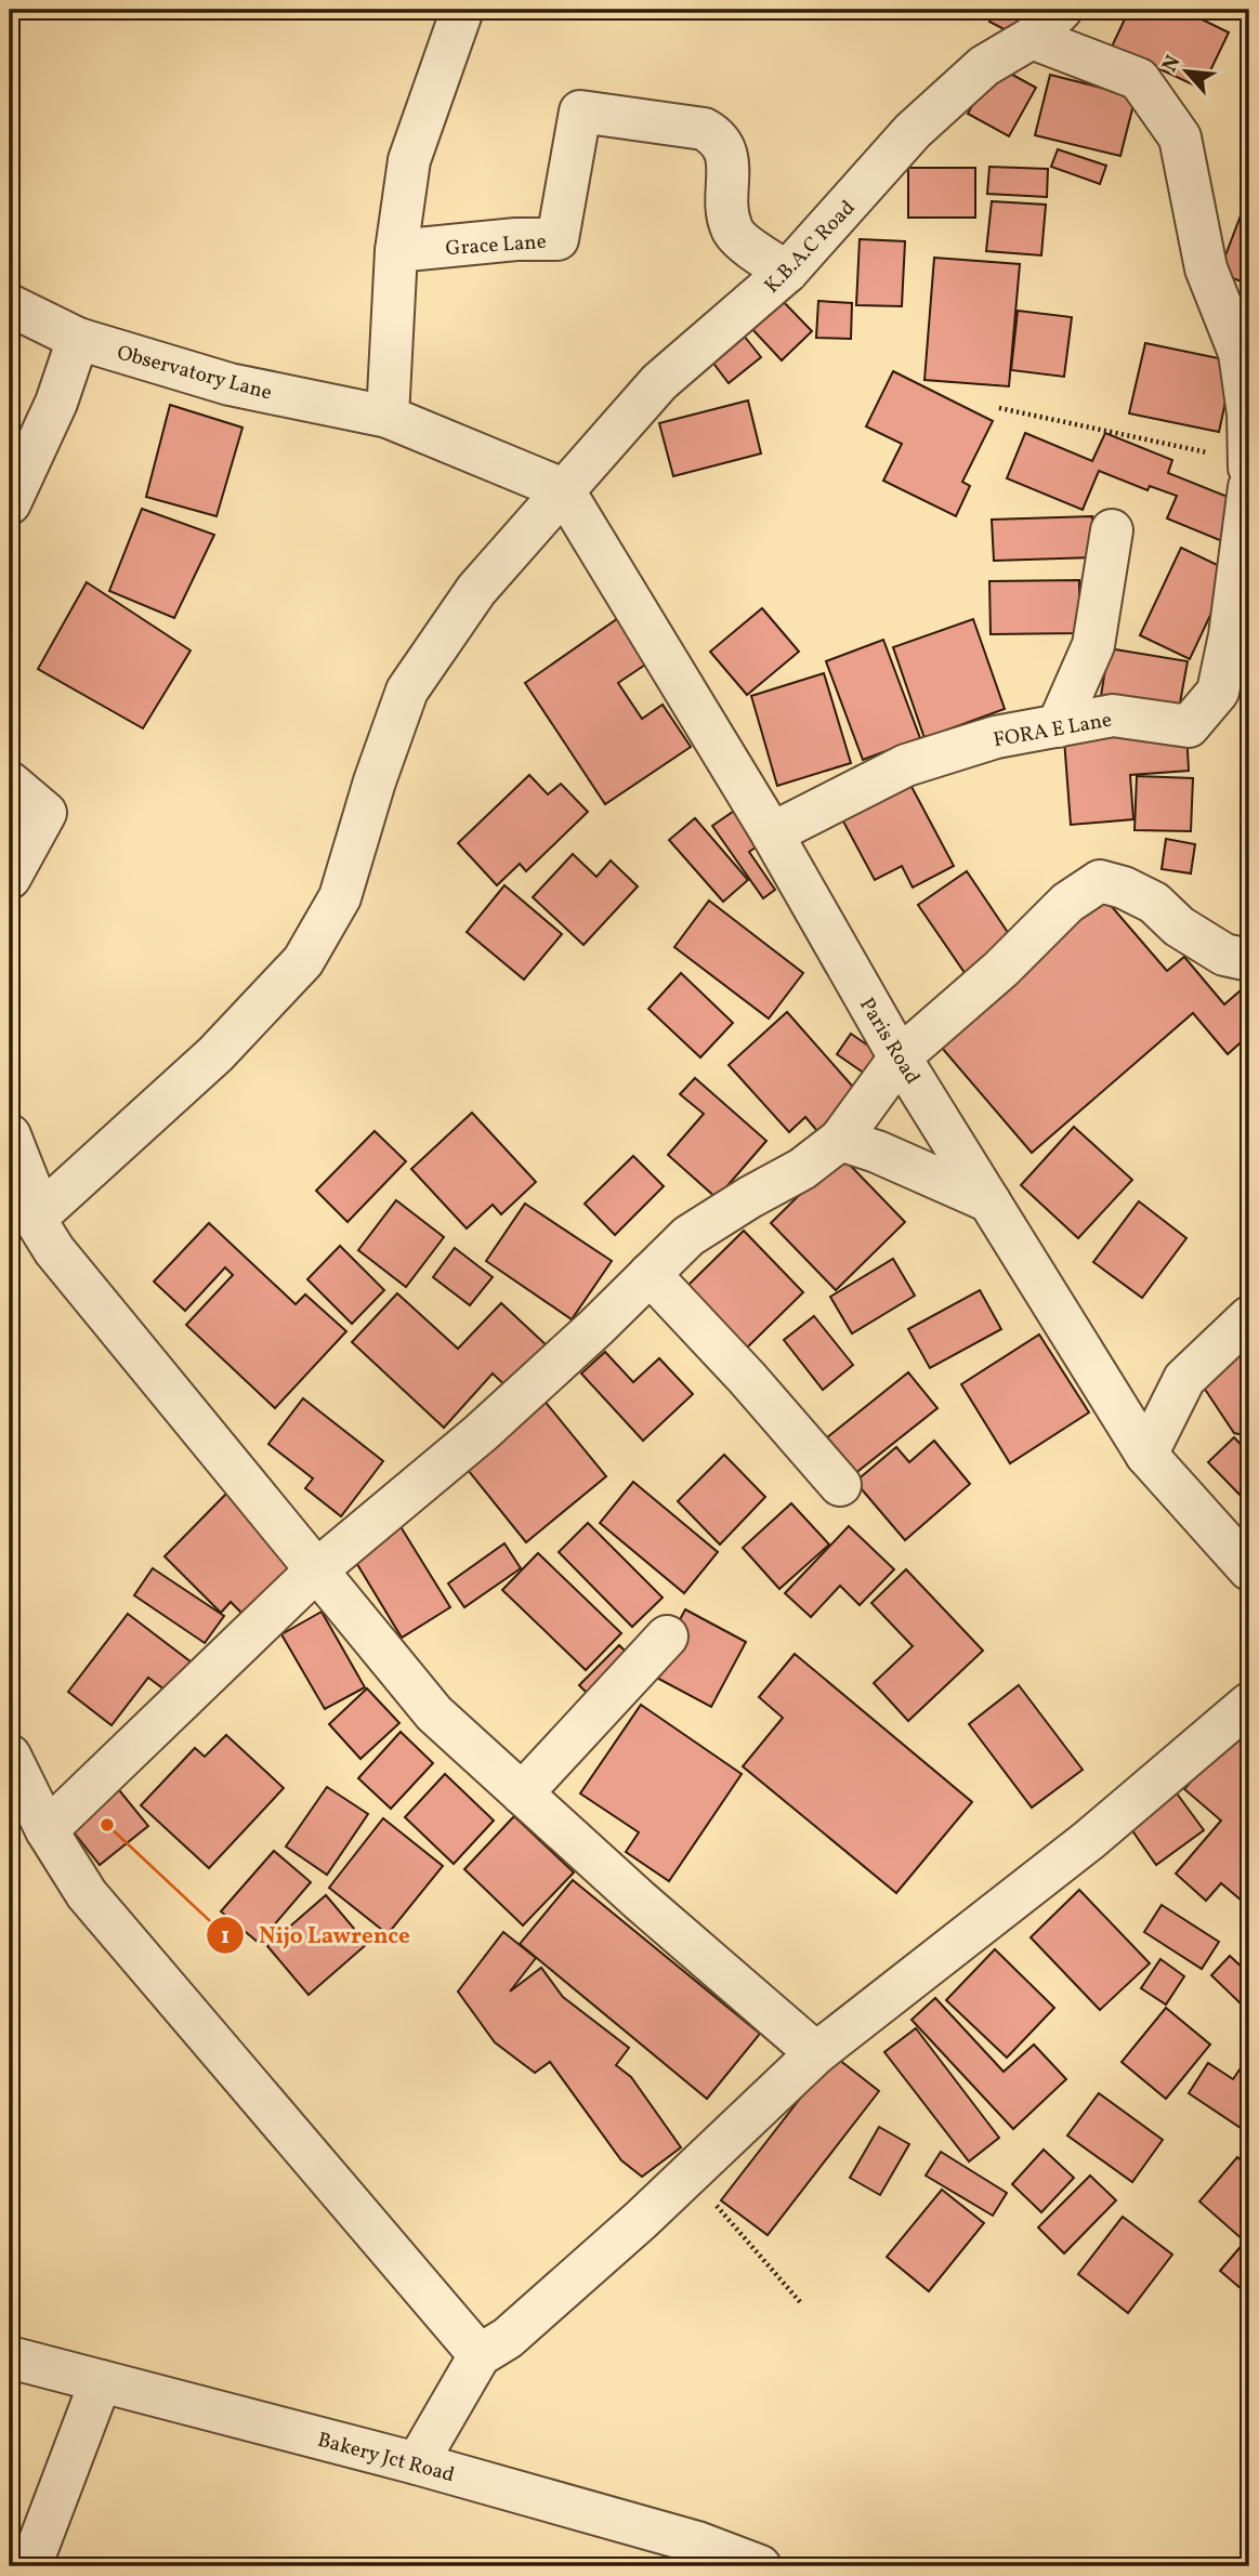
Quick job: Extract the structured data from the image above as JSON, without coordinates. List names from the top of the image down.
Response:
{
  "streets": {
    "street": [
      "Grace Lane",
      "K.B.A.C Road",
      "Observatory Lane",
      "FORA E Lane",
      "Paris Road",
      "Bakery Jct Road"
    ]
  },
  "crossings": [
    ["Grace Lane", "K.B.A.C Road"],
    ["K.B.A.C Road", "Observatory Lane"],
    ["K.B.A.C Road", "Paris Road"],
    ["Observatory Lane", "Paris Road"],
    ["FORA E Lane", "Paris Road"]
  ],
  "places": ["Nijo Lawrence"],
  "north": "top left"
}
